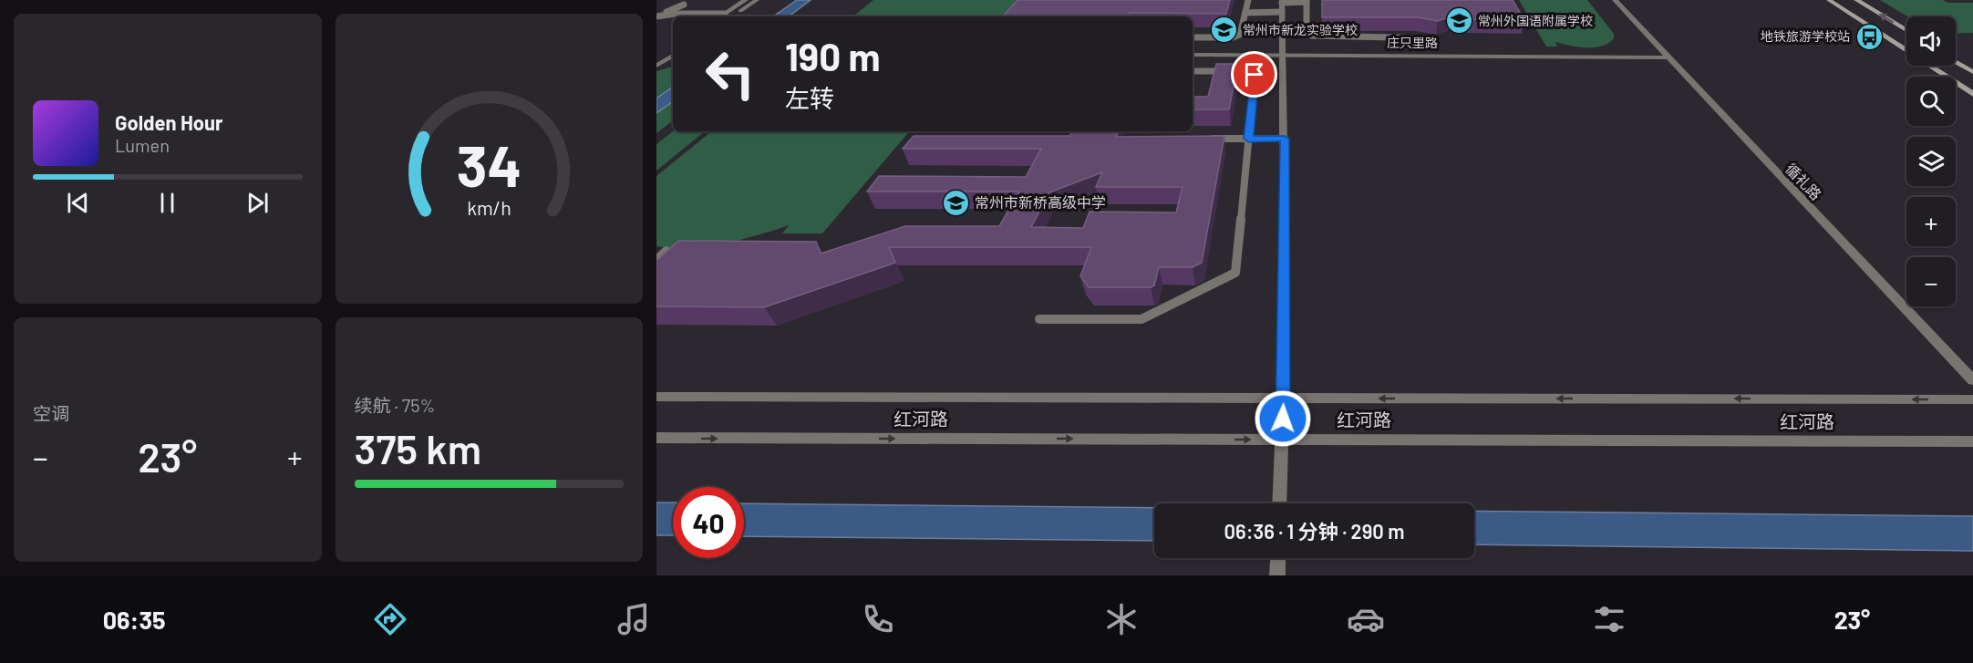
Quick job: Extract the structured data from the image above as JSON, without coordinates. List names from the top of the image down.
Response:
{
  "streets": {
    "street": ["庄只里路", "循礼路", "红河路"]
  },
  "crossings": [
    ["庄只里路", "循礼路"]
  ],
  "places": {
    "school or university": ["常州外国语附属学校", "常州市新龙实验学校", "常州市新桥高级中学"],
    "bus stop": ["地铁旅游学校站"]
  },
  "page": {
    "map_buttons": ["+", "−"],
    "turn": ["190 m", "左转"],
    "song": ["Golden Hour", "Lumen"],
    "tile": [
      "空调",
      ["续航 · 75%", "375 km"]
    ],
    "heat": ["−", "23°", "+"],
    "limit": "40",
    "trip": "06:36 · 1 分钟 · 290 m",
    "tabs": ["06:35", "23°"],
    "gauge": ["34", "km/h"]
  }
}
